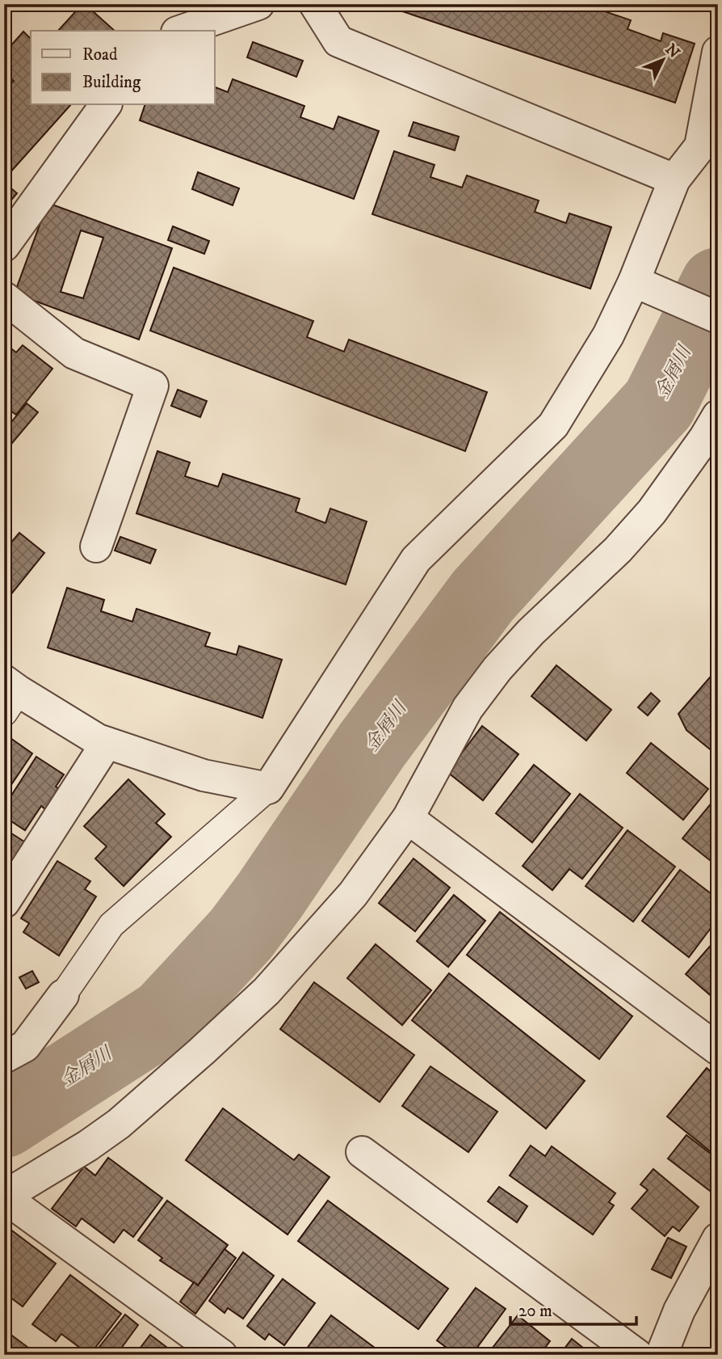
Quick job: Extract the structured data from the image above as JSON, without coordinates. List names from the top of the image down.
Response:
{
  "water": ["金屑川"],
  "legend": ["Road", "Building"],
  "scale_bar": "20 m",
  "north": "top right"
}
